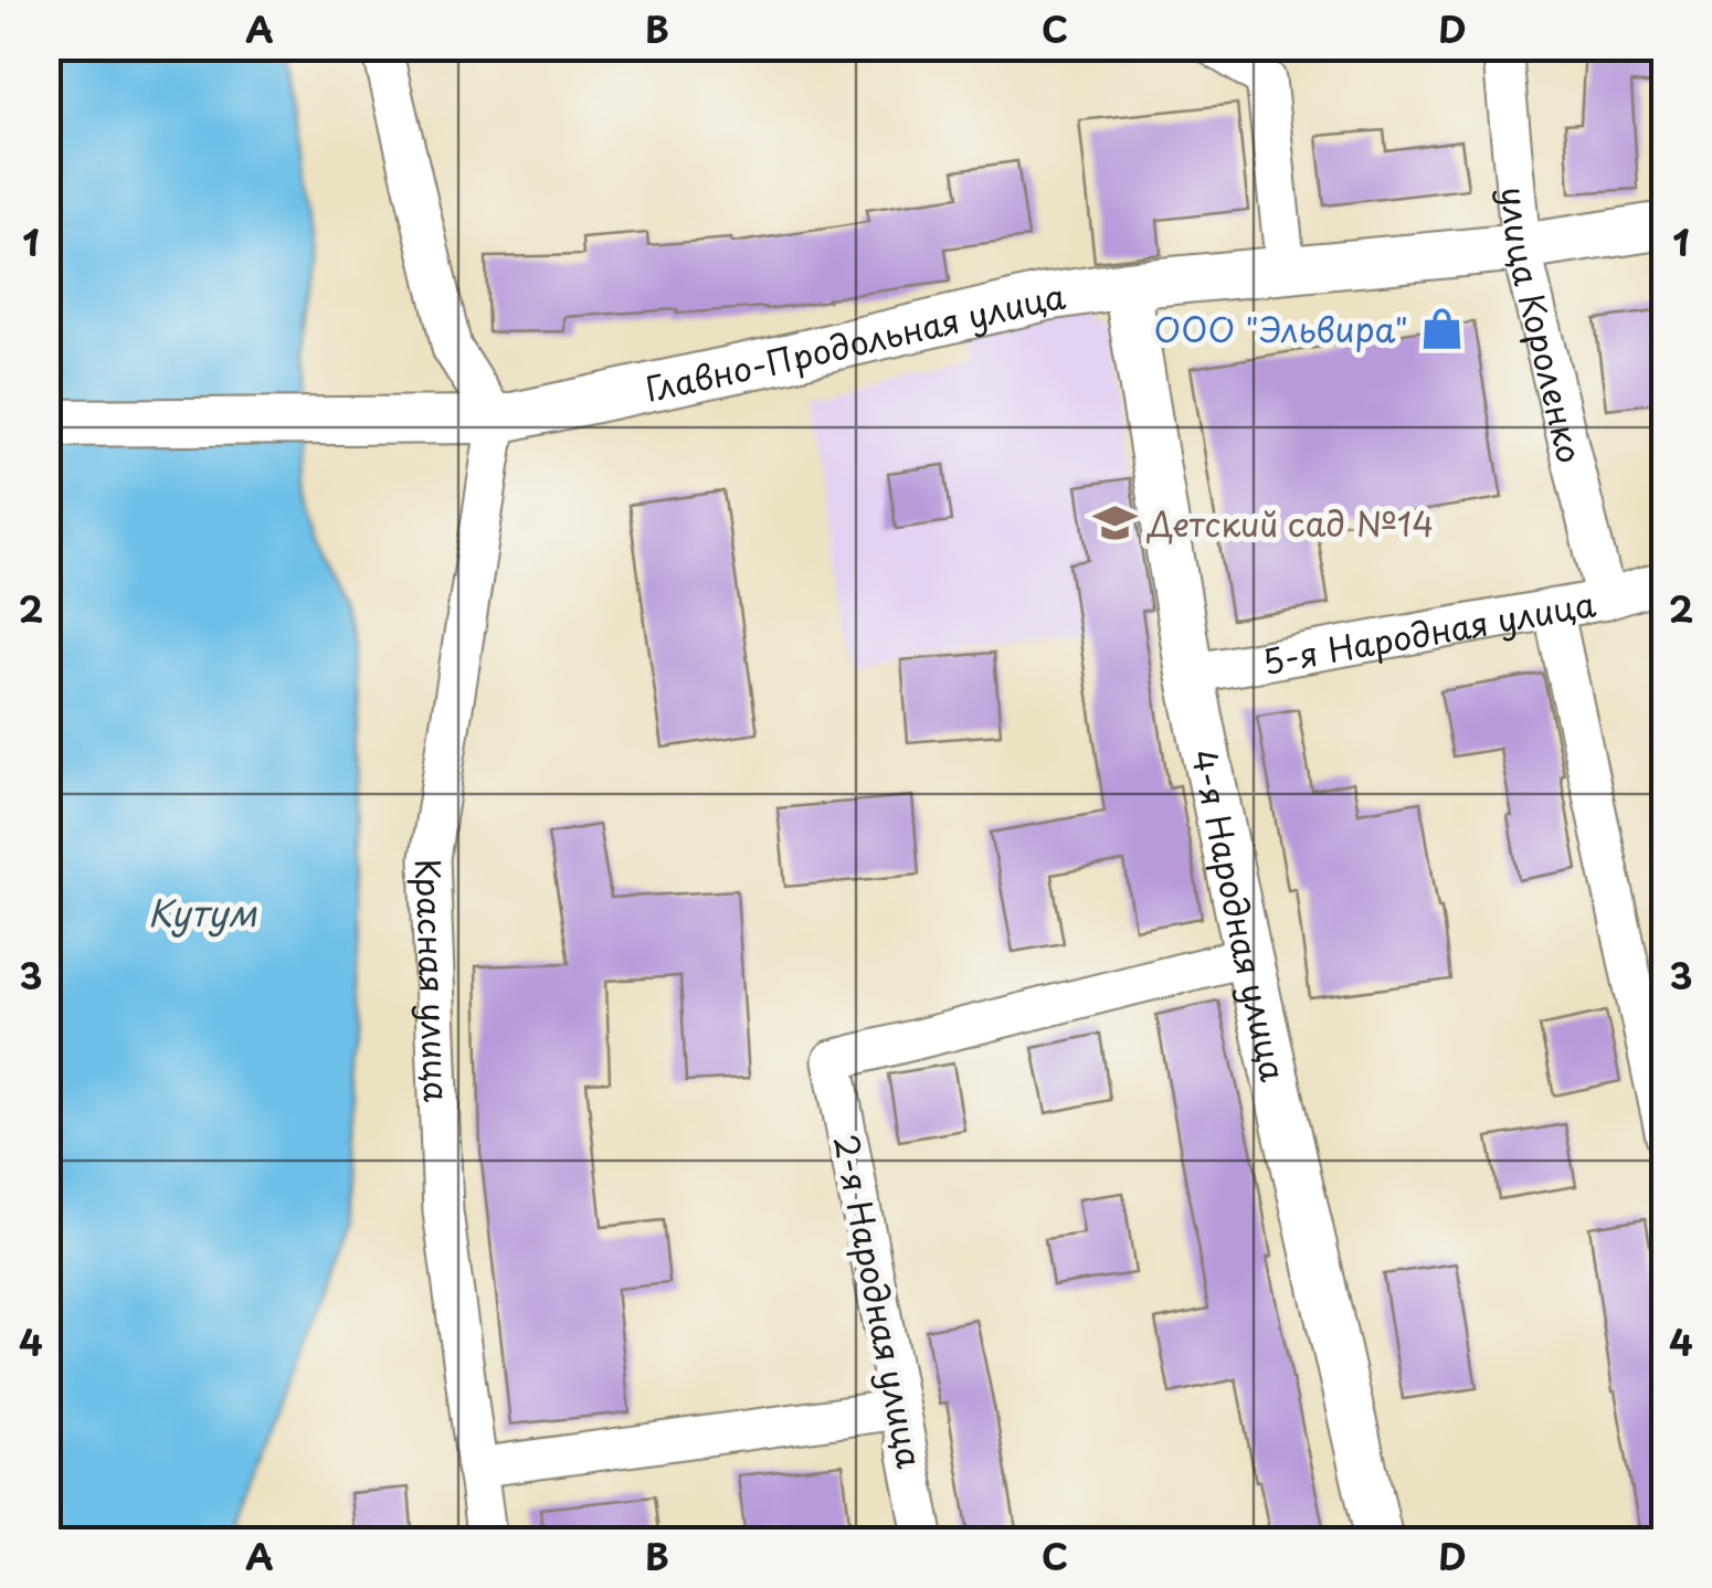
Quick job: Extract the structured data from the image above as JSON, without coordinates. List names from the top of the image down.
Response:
{
  "streets": {
    "street": [
      "улица Короленко",
      "Главно-Продольная улица",
      "5-я Народная улица",
      "4-я Народная улица",
      "Красная улица",
      "2-я Народная улица"
    ]
  },
  "crossings": [
    ["улица Короленко", "Главно-Продольная улица"],
    ["улица Короленко", "5-я Народная улица"],
    ["Главно-Продольная улица", "4-я Народная улица"],
    ["Главно-Продольная улица", "Красная улица"],
    ["5-я Народная улица", "4-я Народная улица"],
    ["4-я Народная улица", "2-я Народная улица"]
  ],
  "water": ["Кутум"],
  "places": {
    "shop": ["ООО \"Эльвира\""],
    "school or university": ["Детский сад №14"]
  },
  "grid": {
    "columns": [
      "A",
      "B",
      "C",
      "D"
    ],
    "rows": [
      "1",
      "2",
      "3",
      "4"
    ]
  }
}
